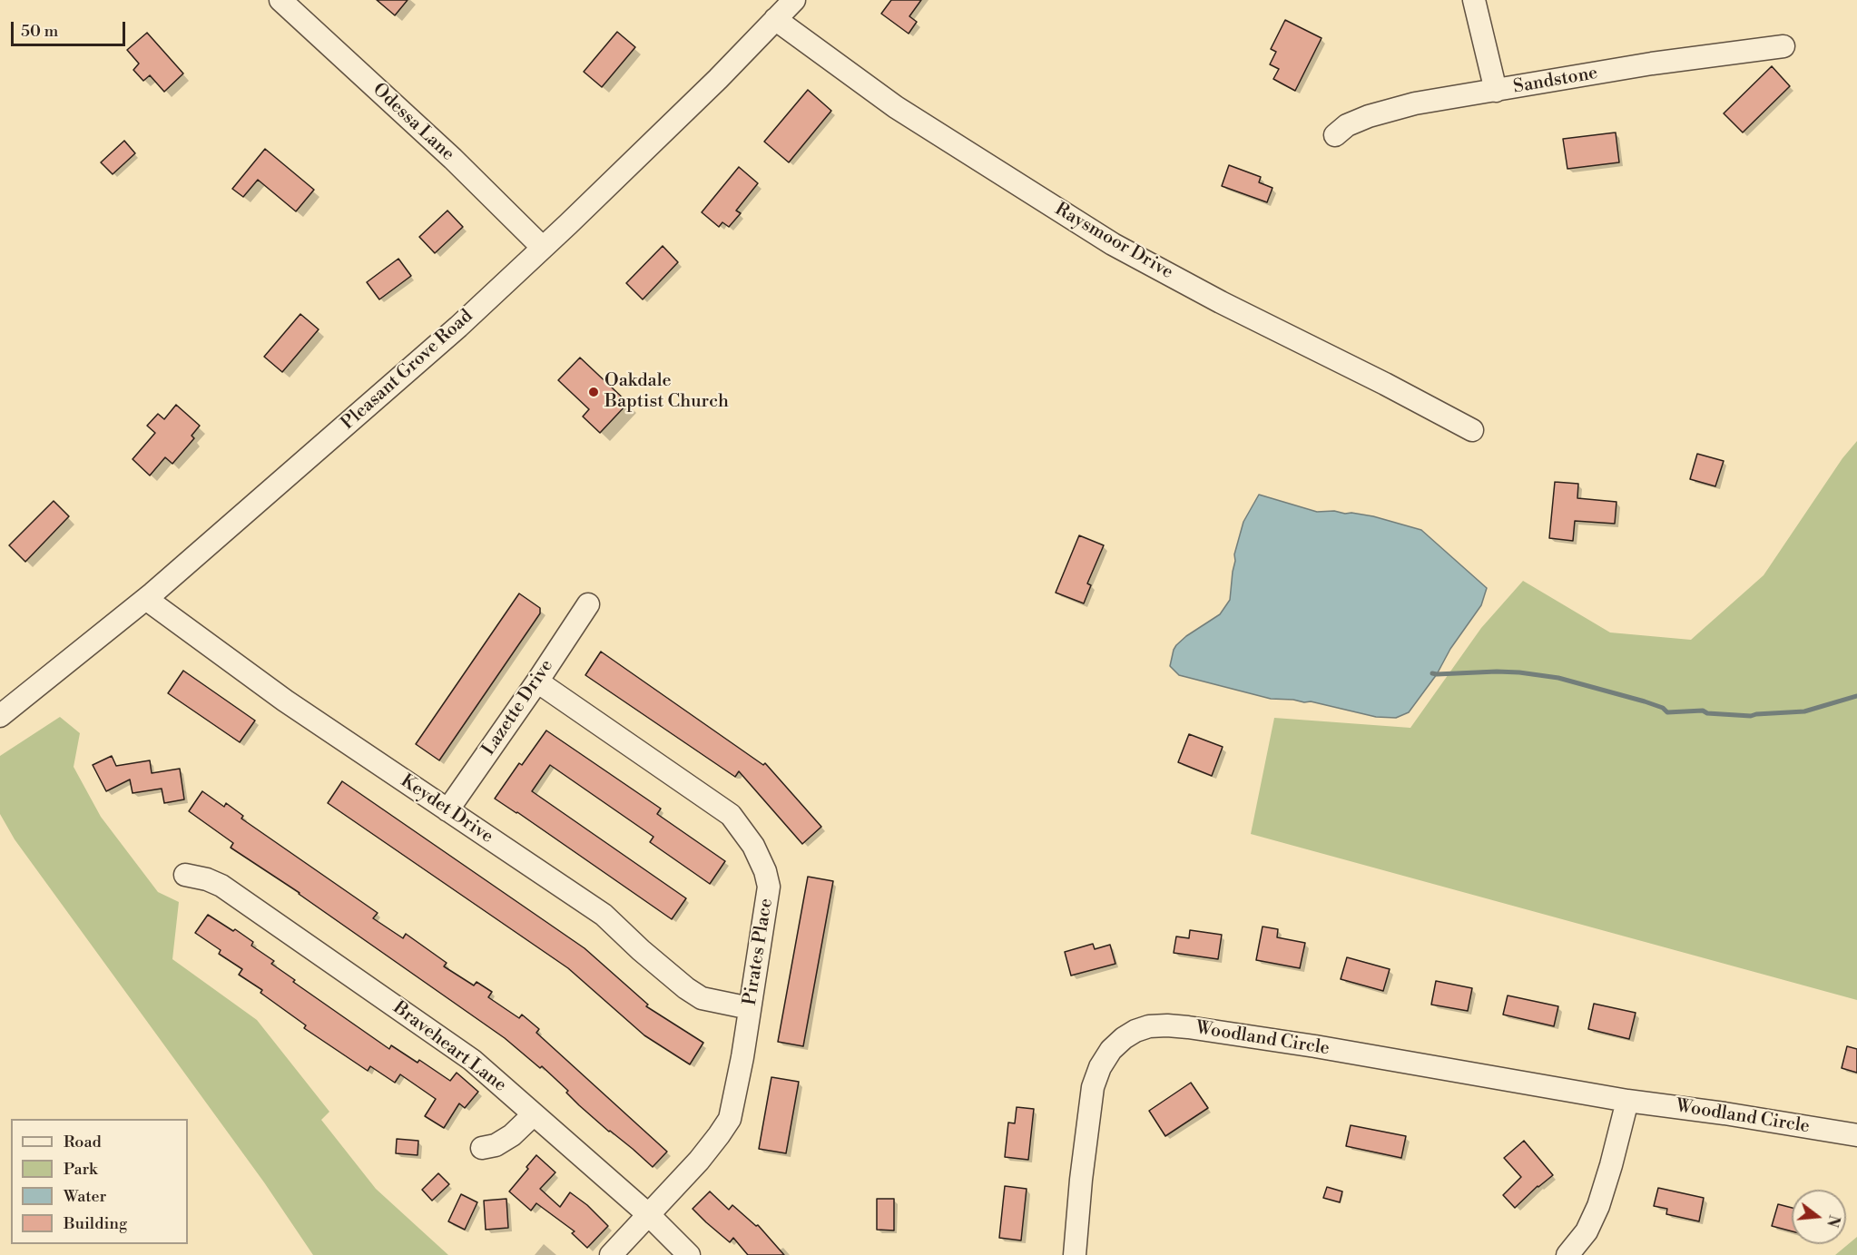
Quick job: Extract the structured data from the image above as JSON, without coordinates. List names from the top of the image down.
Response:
{
  "streets": {
    "street": [
      "Sandstone",
      "Odessa Lane",
      "Raysmoor Drive",
      "Pleasant Grove Road",
      "Lazette Drive",
      "Keydet Drive",
      "Pirates Place",
      "Woodland Circle",
      "Braveheart Lane"
    ]
  },
  "crossings": [
    ["Odessa Lane", "Pleasant Grove Road"],
    ["Raysmoor Drive", "Pleasant Grove Road"],
    ["Pleasant Grove Road", "Keydet Drive"],
    ["Lazette Drive", "Keydet Drive"],
    ["Lazette Drive", "Pirates Place"],
    ["Keydet Drive", "Pirates Place"],
    ["Pirates Place", "Braveheart Lane"]
  ],
  "places": ["Oakdale Baptist Church"],
  "legend": [
    "Road",
    "Park",
    "Water",
    "Building"
  ],
  "scale_bar": "50 m",
  "north": "right"
}
